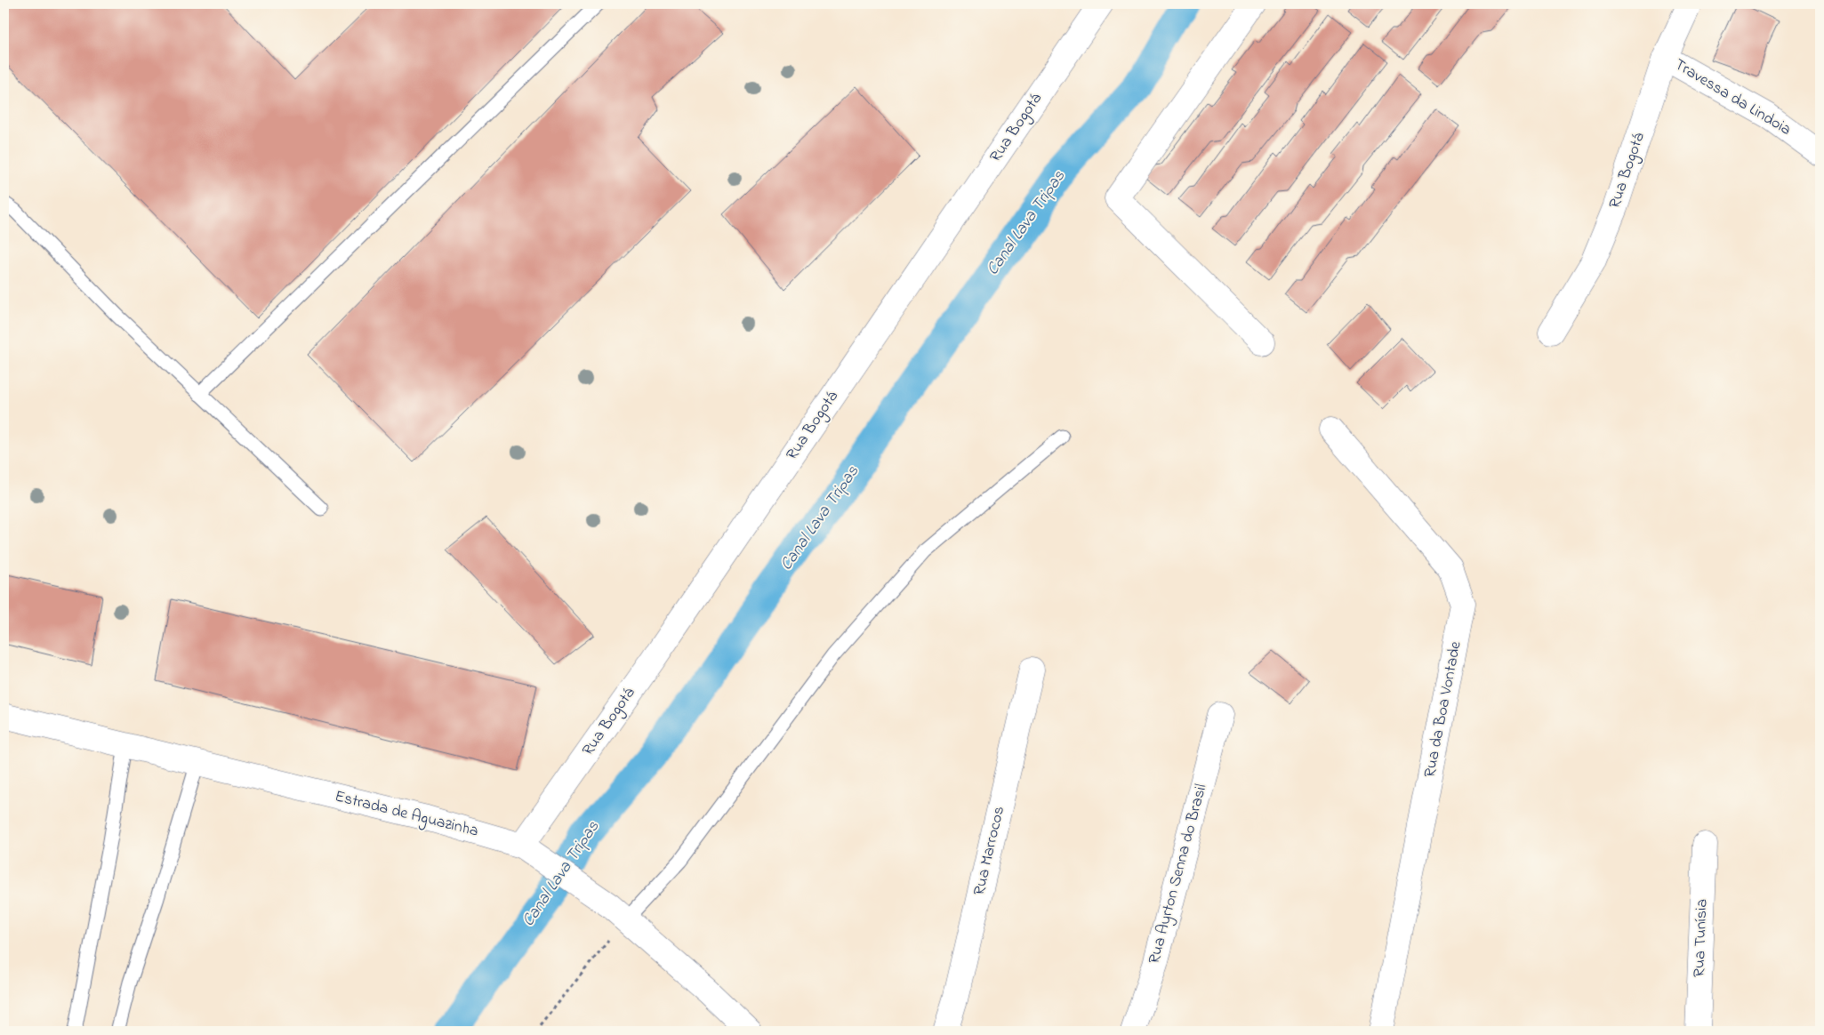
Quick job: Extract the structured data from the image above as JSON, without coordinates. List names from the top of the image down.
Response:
{
  "streets": {
    "street": [
      "Travessa da Lindoia",
      "Rua Bogotá",
      "Rua da Boa Vontade",
      "Estrada de Aguazinha",
      "Rua Marrocos",
      "Rua Ayrton Senna do Brasil",
      "Rua Tunísia"
    ]
  },
  "crossings": [
    ["Travessa da Lindoia", "Rua Bogotá"],
    ["Rua Bogotá", "Estrada de Aguazinha"]
  ],
  "water": ["Canal Lava Tripas"]
}
